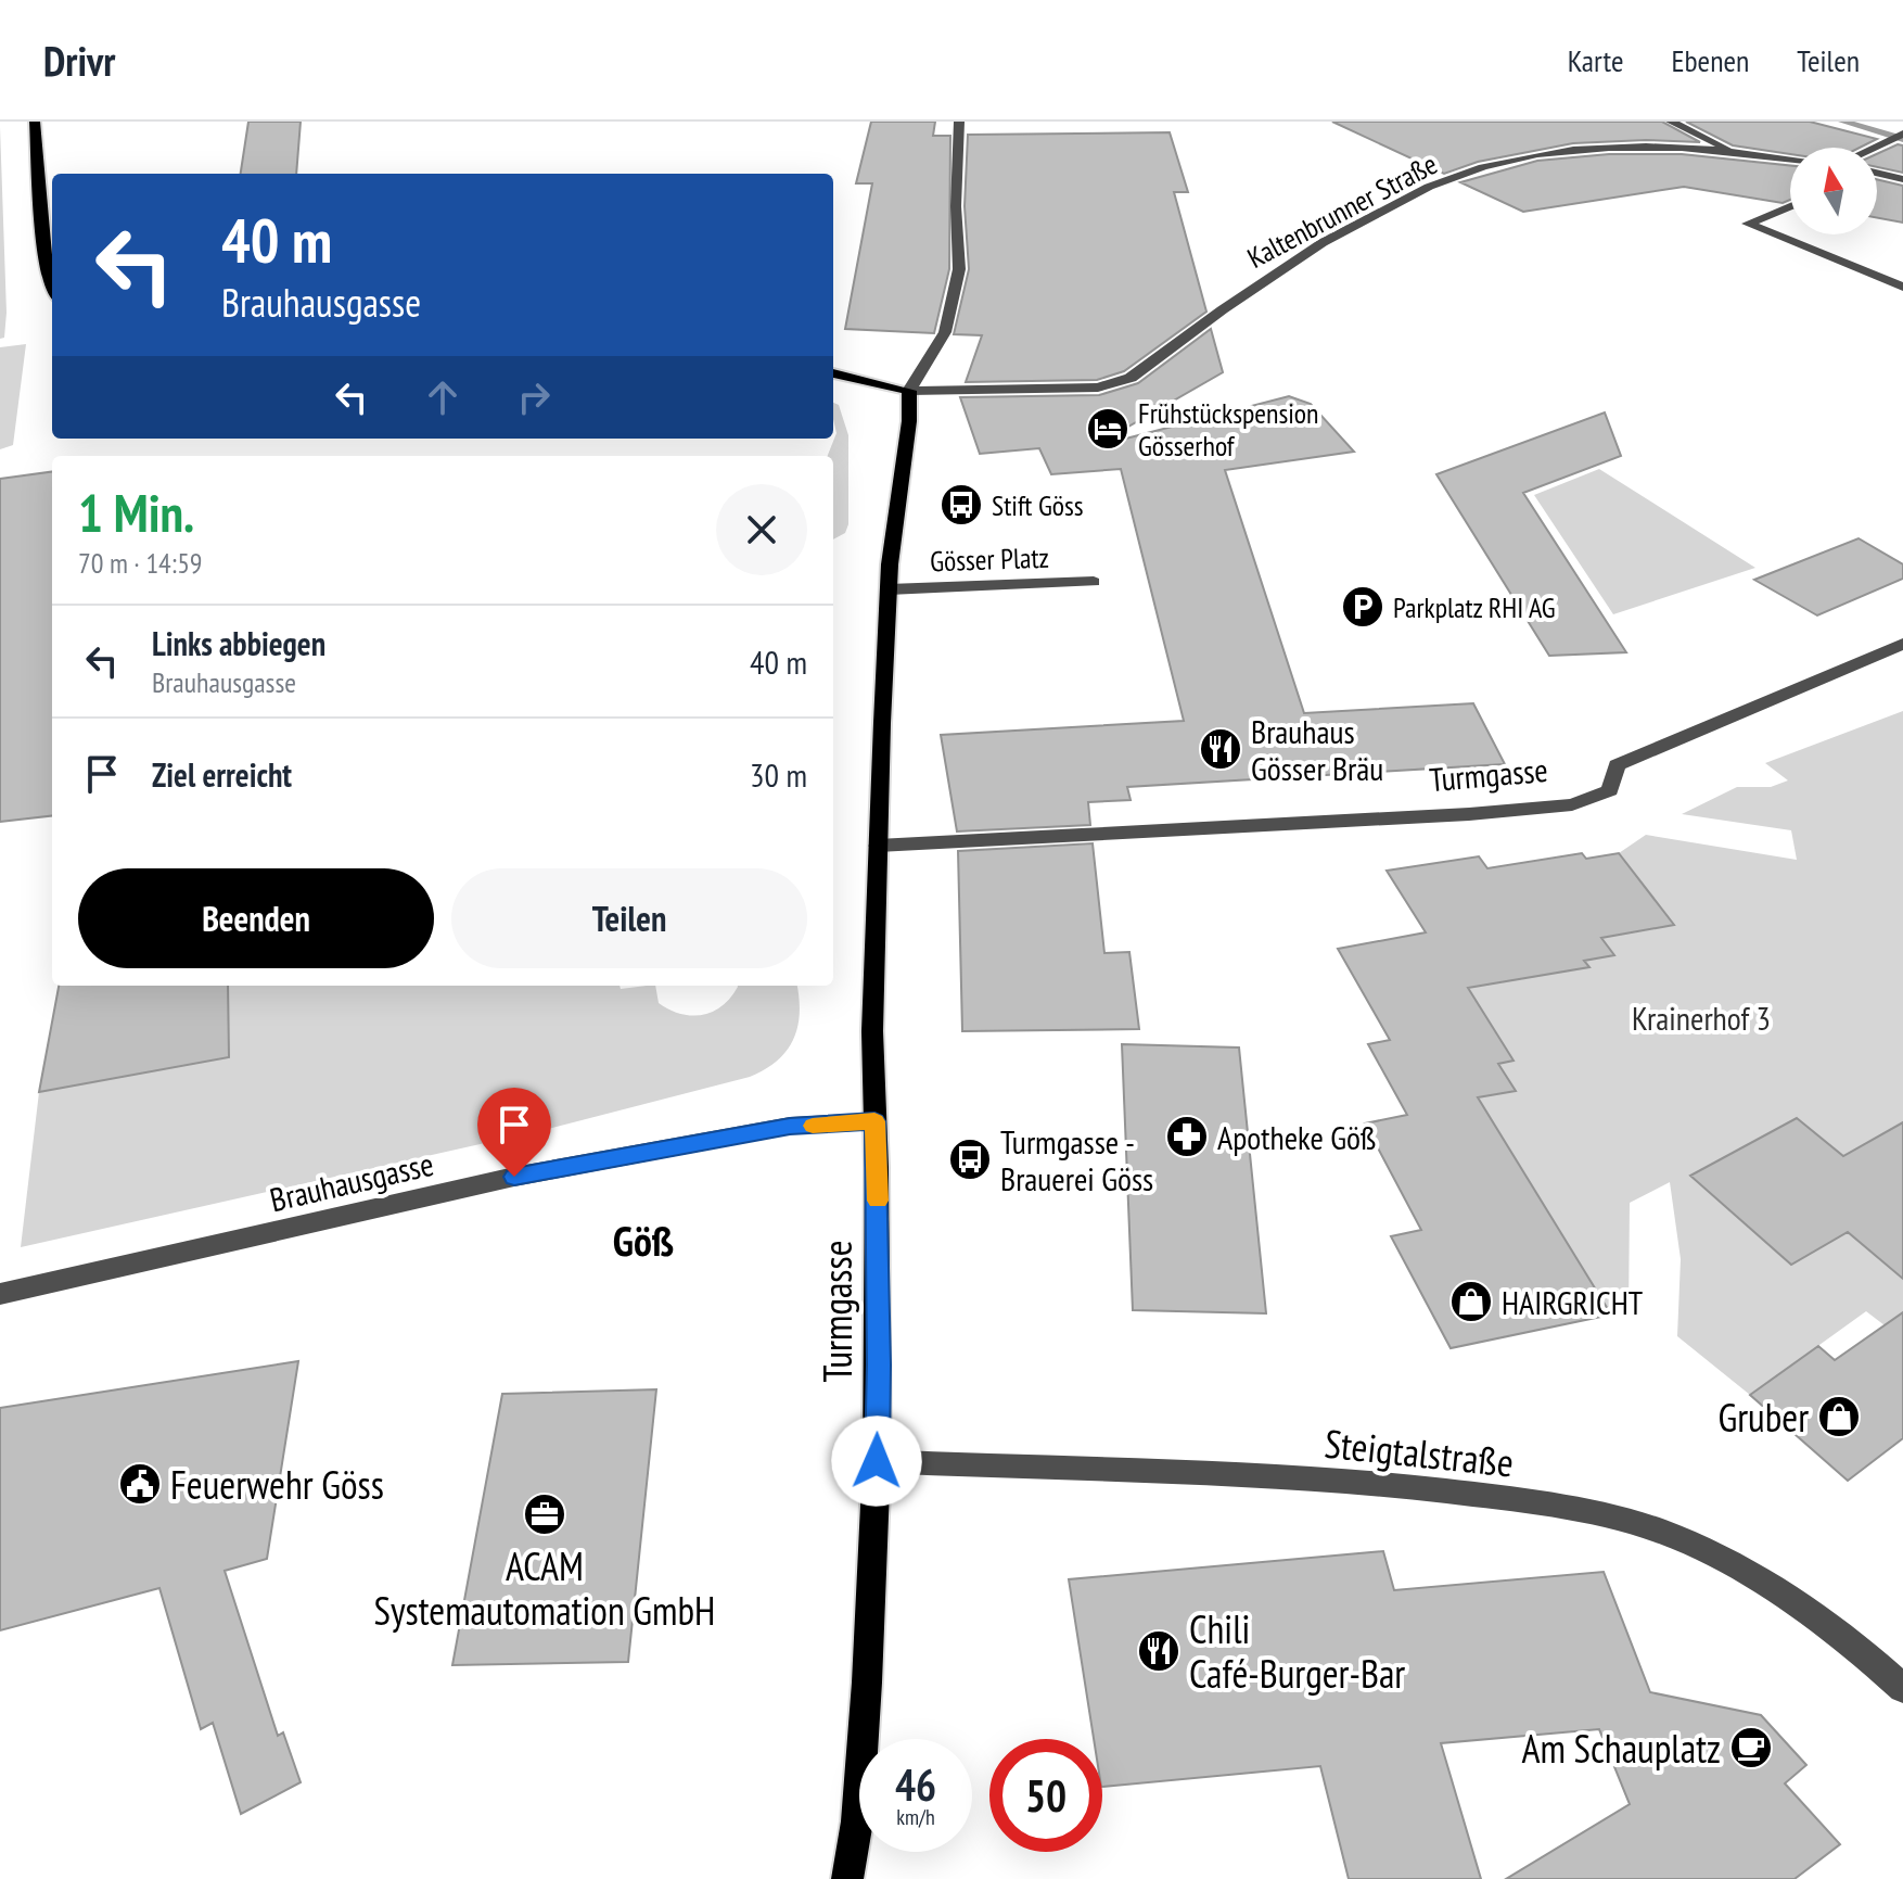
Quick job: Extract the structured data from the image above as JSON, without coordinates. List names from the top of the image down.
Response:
{
  "streets": {
    "main road": ["Turmgasse"],
    "street": [
      "Kaltenbrunner Straße",
      "Gösser Platz",
      "Brauhausgasse",
      "Steigtalstraße"
    ]
  },
  "crossings": [
    ["Kaltenbrunner Straße", "Turmgasse"],
    ["Gösser Platz", "Turmgasse"],
    ["Turmgasse", "Brauhausgasse"],
    ["Turmgasse", "Steigtalstraße"]
  ],
  "districts": ["Göß"],
  "parks": ["Krainerhof 3"],
  "places": {
    "hotel": ["Frühstückspension Gösserhof"],
    "bus stop": ["Stift Göss", "Turmgasse - Brauerei Göss"],
    "parking": ["Parkplatz RHI AG"],
    "restaurant": ["Brauhaus Gösser Bräu", "Chili Café-Burger-Bar"],
    "pharmacy": ["Apotheke Göß"],
    "shop": ["HAIRGRICHT", "Gruber"],
    "public building": ["Feuerwehr Göss"],
    "office": ["ACAM Systemautomation GmbH"],
    "cafe": ["Am Schauplatz"]
  },
  "north": "top",
  "page": {
    "header": "Drivr",
    "nav": ["Karte", "Ebenen", "Teilen"],
    "turn": ["40 m", "Brauhausgasse"],
    "heading": ["1 Min.", "70 m · 14:59"],
    "list": [
      {
        "name": "Links abbiegen",
        "note": "Brauhausgasse",
        "value": "40 m"
      },
      {
        "name": "Ziel erreicht",
        "value": "30 m"
      }
    ],
    "buttons": ["Beenden", "Teilen"],
    "speed": "46 km/h",
    "limit": "50"
  }
}
